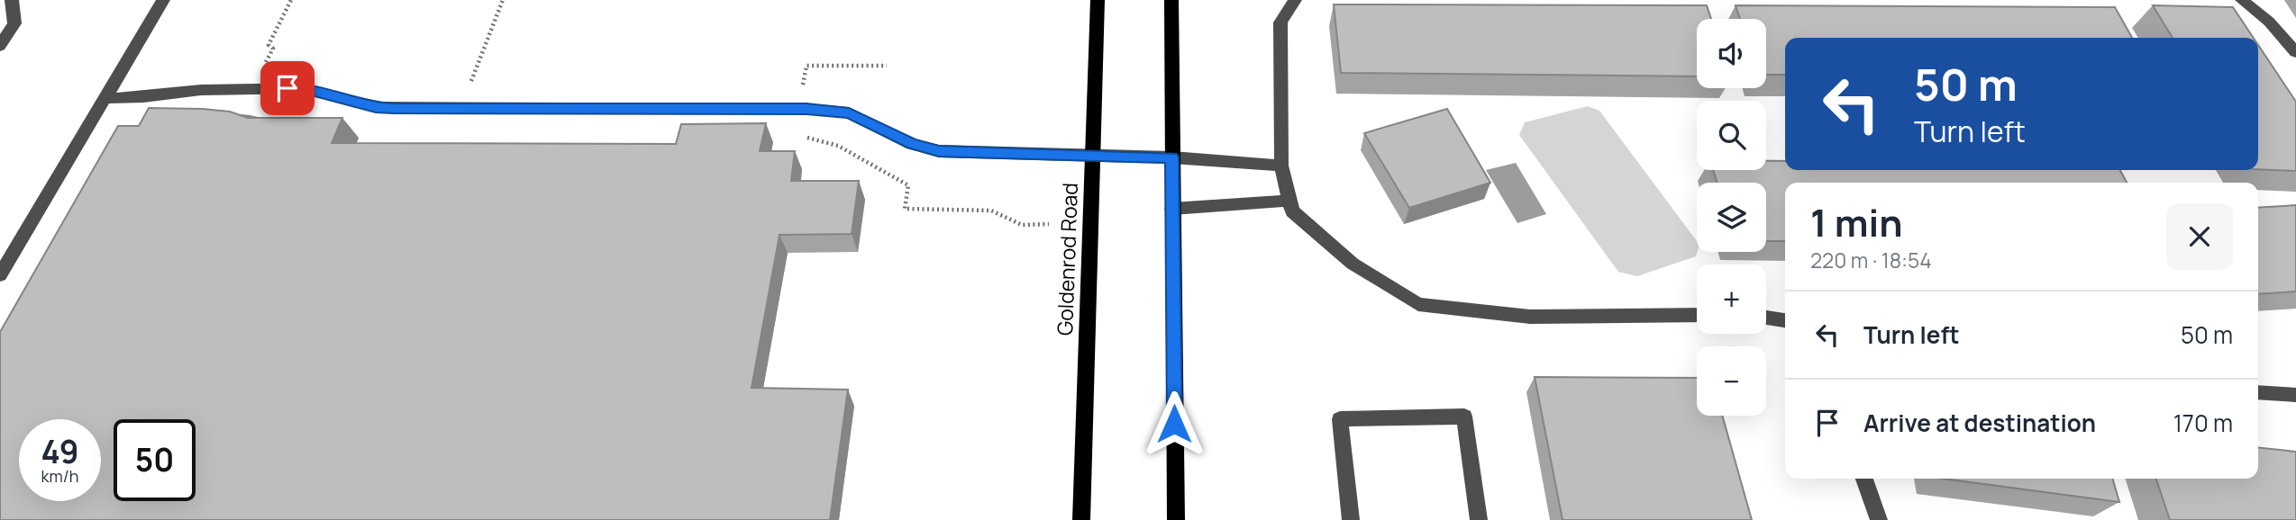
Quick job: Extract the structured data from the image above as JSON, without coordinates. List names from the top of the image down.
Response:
{
  "streets": {
    "main road": ["Goldenrod Road"]
  },
  "page": {
    "map_buttons": ["+", "−"],
    "turn": ["50 m", "Turn left"],
    "heading": ["1 min", "220 m · 18:54"],
    "list": [
      {
        "name": "Turn left",
        "value": "50 m"
      },
      {
        "name": "Arrive at destination",
        "value": "170 m"
      }
    ],
    "speed": "49 km/h",
    "limit": "50"
  }
}
